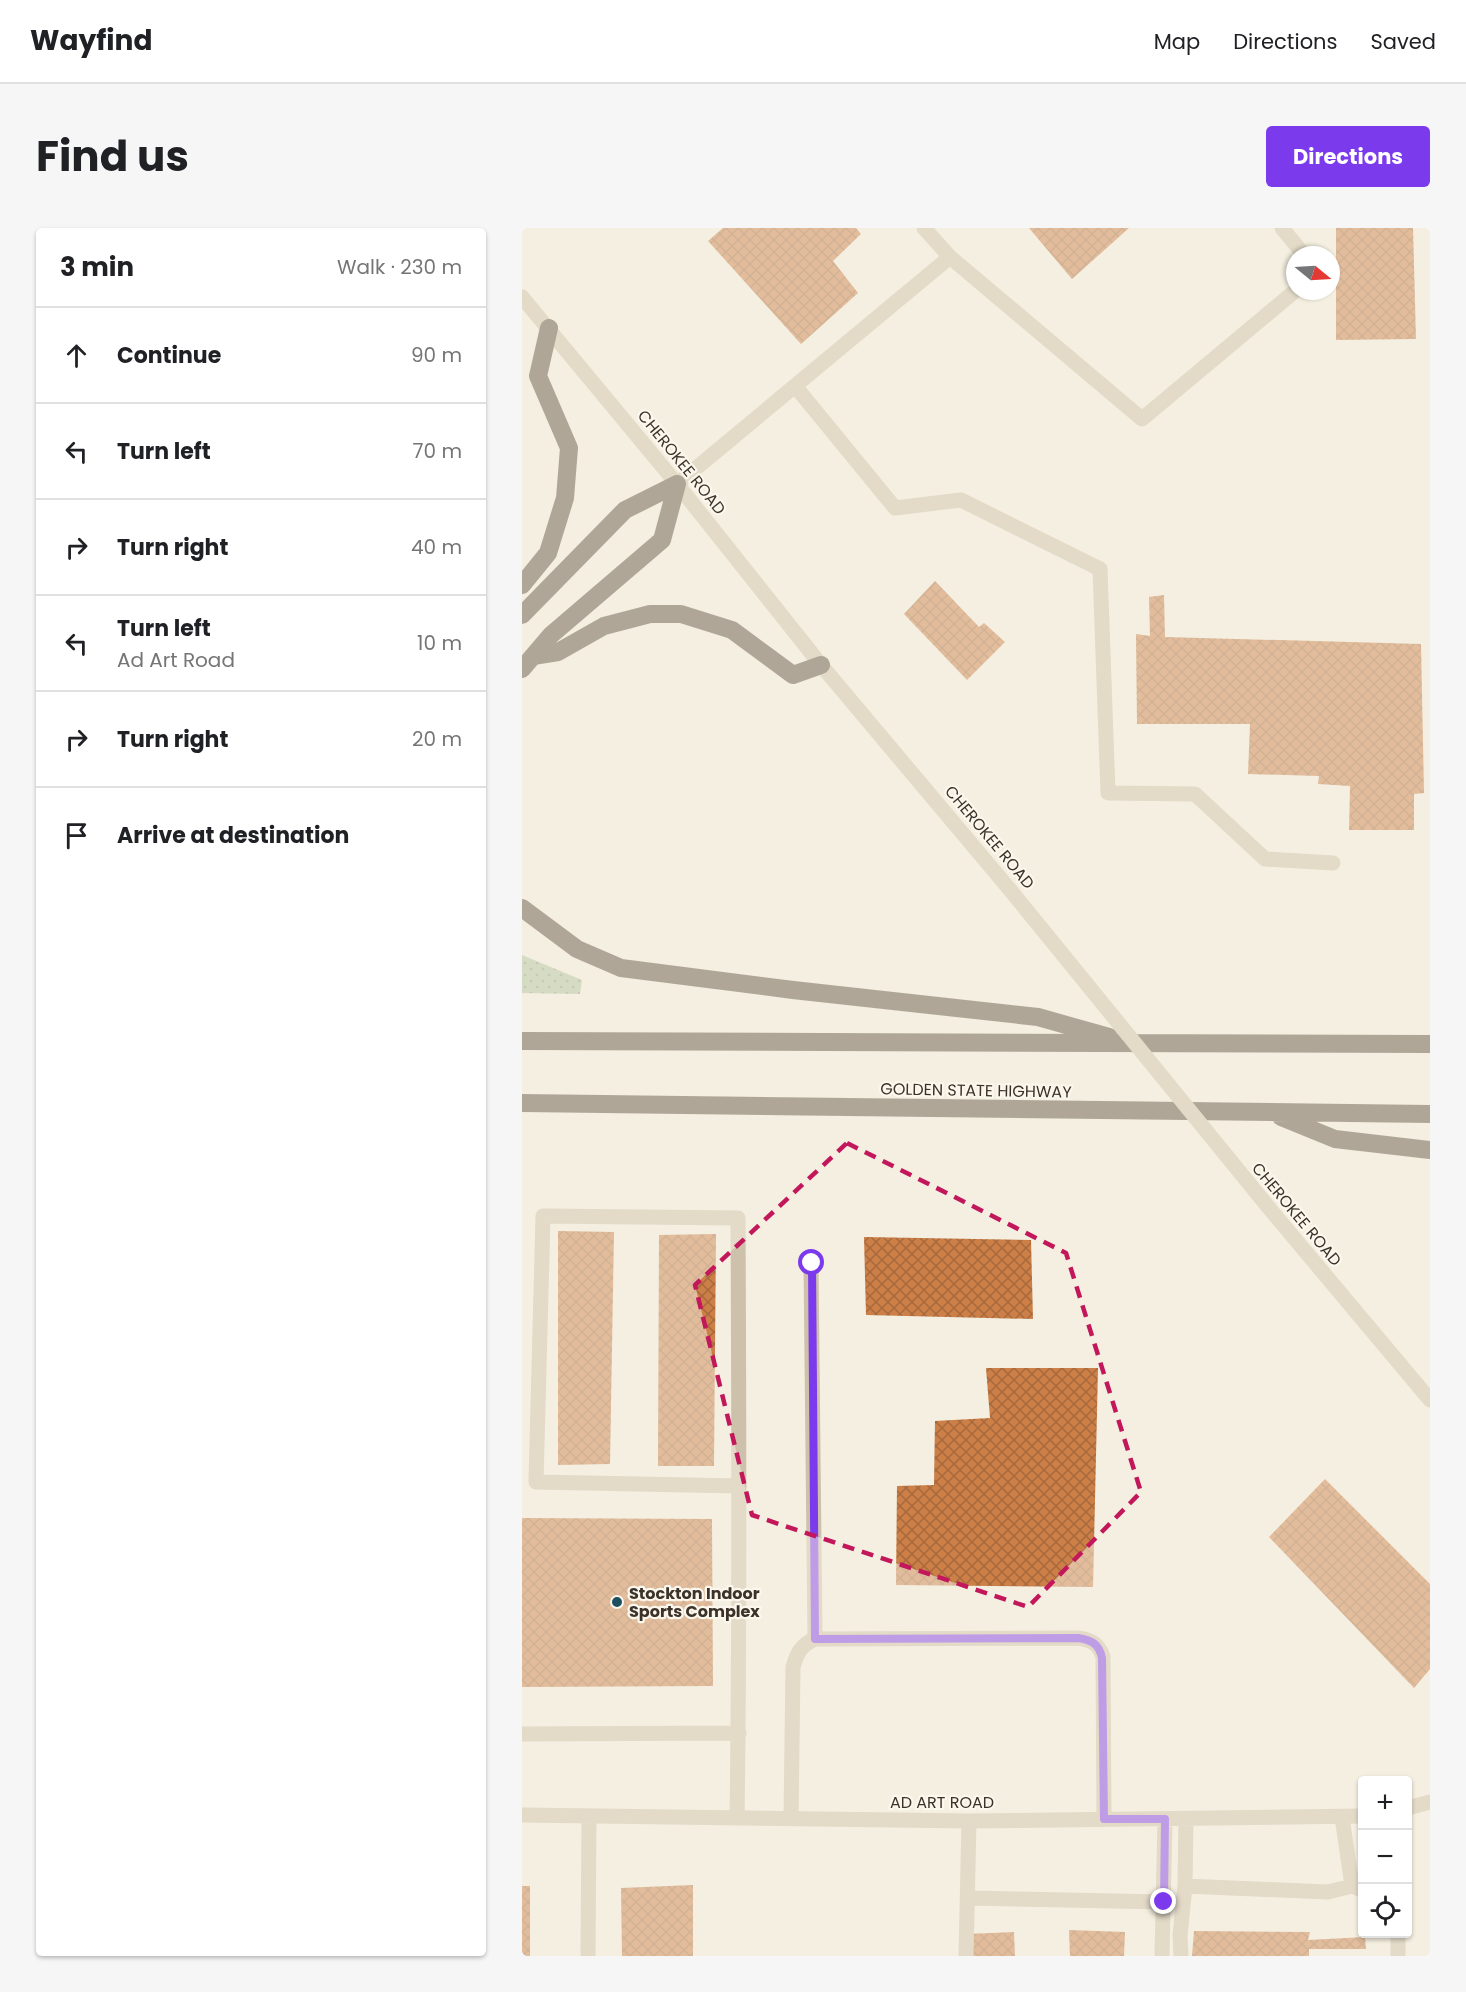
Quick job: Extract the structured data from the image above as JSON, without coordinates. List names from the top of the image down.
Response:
{
  "streets": {
    "highway": ["GOLDEN STATE HIGHWAY"],
    "street": ["CHEROKEE ROAD", "AD ART ROAD"]
  },
  "places": ["Stockton Indoor Sports Complex"],
  "north": "right",
  "page": {
    "header": "Wayfind",
    "nav": ["Map", "Directions", "Saved"],
    "title": "Find us",
    "buttons": "Directions",
    "heading": ["3 min", "Walk · 230 m"],
    "list": [
      ["Continue", "90 m"],
      ["Turn left", "70 m"],
      ["Turn right", "40 m"],
      ["Turn left", "Ad Art Road", "10 m"],
      ["Turn right", "20 m"],
      "Arrive at destination"
    ],
    "map_buttons": ["+", "−"]
  }
}
